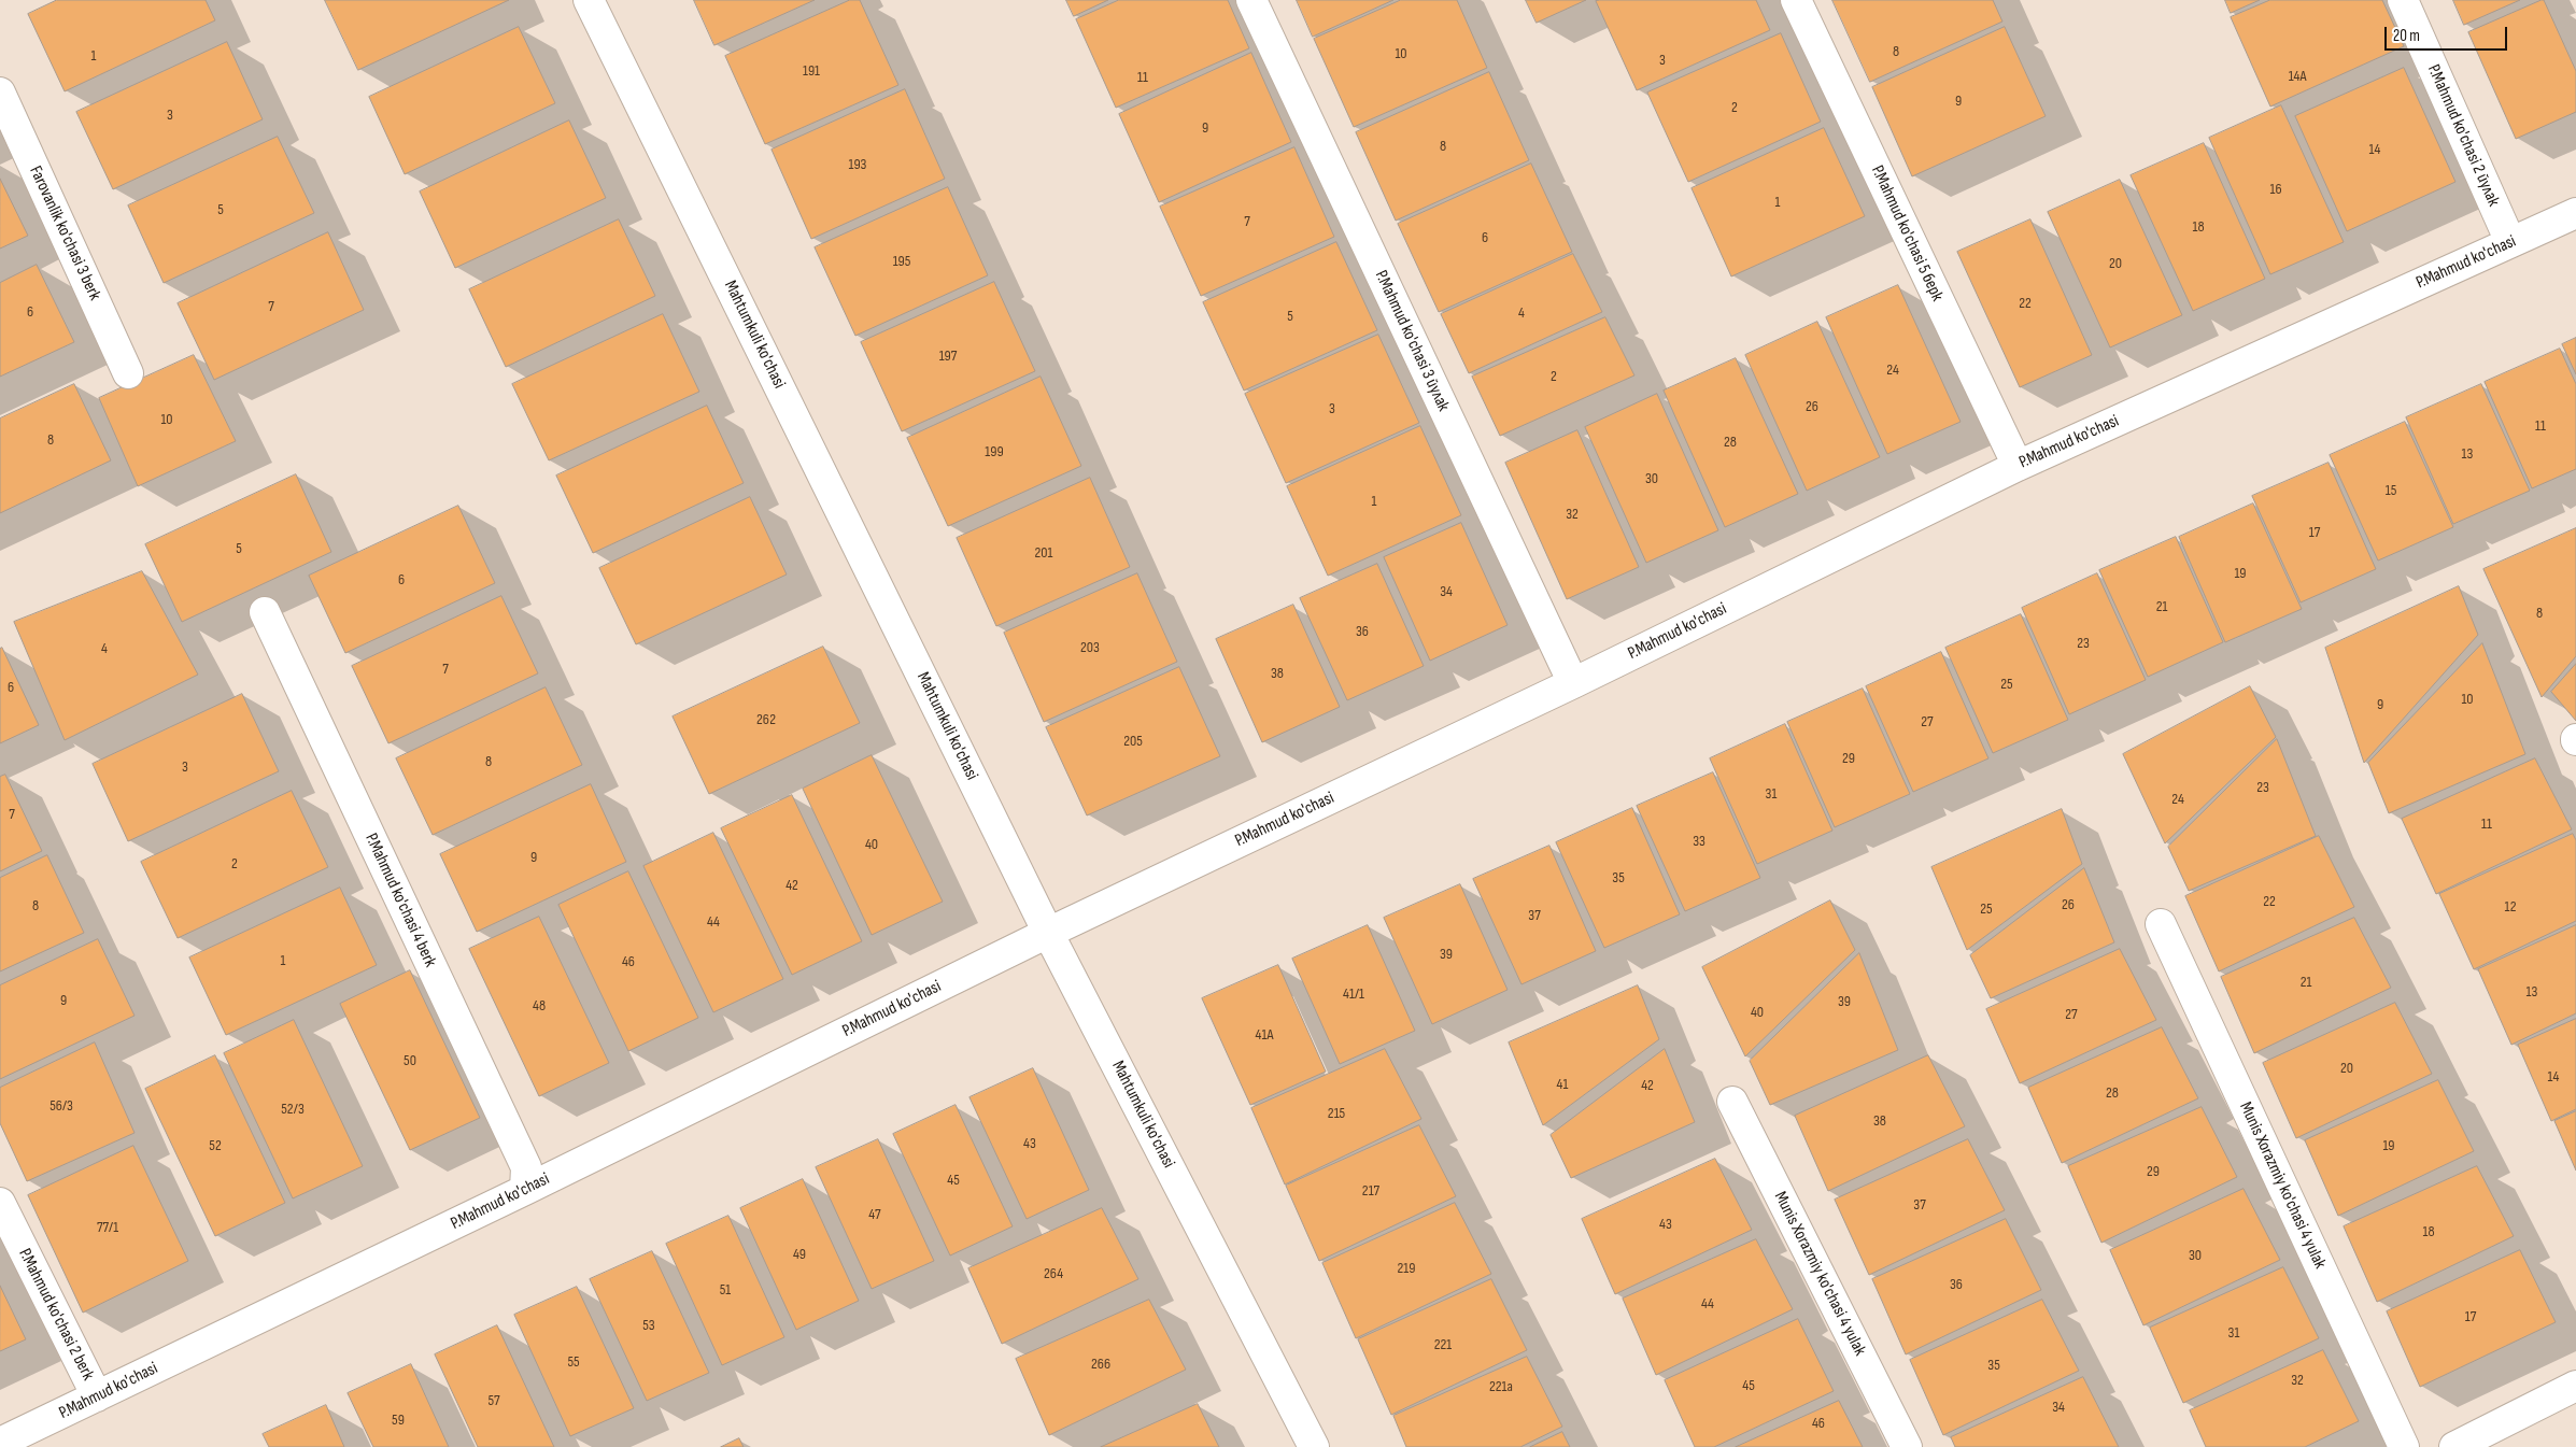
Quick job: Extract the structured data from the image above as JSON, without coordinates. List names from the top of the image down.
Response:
{
  "streets": {
    "street": [
      "P.Mahmud ko'chasi 2 йулак",
      "Farovanlik ko'chasi 3 berk",
      "P.Mahmud ko'chasi 5 берк",
      "P.Mahmud ko'chasi",
      "Mahtumkuli ko'chasi",
      "P.Mahmud ko'chasi 3 йулак",
      "P.Mahmud ko'chasi 4 berk",
      "Munis Xorazmiy ko'chasi 4 yulak",
      "P.Mahmud ko'chasi 2 berk"
    ]
  },
  "crossings": [
    ["P.Mahmud ko'chasi 2 йулак", "P.Mahmud ko'chasi"],
    ["P.Mahmud ko'chasi 5 берк", "P.Mahmud ko'chasi"],
    ["P.Mahmud ko'chasi", "Mahtumkuli ko'chasi"],
    ["P.Mahmud ko'chasi", "P.Mahmud ko'chasi 3 йулак"],
    ["P.Mahmud ko'chasi", "P.Mahmud ko'chasi 4 berk"],
    ["P.Mahmud ko'chasi", "P.Mahmud ko'chasi 2 berk"]
  ],
  "house_numbers": [
    "8",
    "10",
    "1",
    "3",
    "191",
    "14А",
    "11",
    "9",
    "2",
    "3",
    "9",
    "8",
    "14",
    "193",
    "16",
    "1",
    "5",
    "7",
    "18",
    "6",
    "195",
    "20",
    "22",
    "7",
    "6",
    "4",
    "5",
    "197",
    "24",
    "2",
    "26",
    "3",
    "10",
    "11",
    "8",
    "28",
    "199",
    "13",
    "30",
    "15",
    "1",
    "32",
    "17",
    "5",
    "201",
    "19",
    "6",
    "34",
    "21",
    "8",
    "36",
    "23",
    "203",
    "4",
    "7",
    "38",
    "25",
    "6",
    "10",
    "9",
    "262",
    "27",
    "205",
    "29",
    "8",
    "3",
    "23",
    "31",
    "24",
    "7",
    "11",
    "33",
    "40",
    "9",
    "2",
    "35",
    "42",
    "22",
    "26",
    "8",
    "12",
    "25",
    "37",
    "44",
    "39",
    "1",
    "46",
    "21",
    "13",
    "41/1",
    "9",
    "39",
    "48",
    "40",
    "27",
    "41А",
    "50",
    "20",
    "14",
    "41",
    "42",
    "28",
    "56/3",
    "52/3",
    "215",
    "38",
    "43",
    "52",
    "19",
    "29",
    "45",
    "217",
    "37",
    "47",
    "43",
    "77/1",
    "18",
    "49",
    "30",
    "219",
    "264",
    "36",
    "51",
    "44",
    "17",
    "53",
    "31",
    "221",
    "55",
    "266",
    "35",
    "32",
    "45",
    "221а",
    "57",
    "34",
    "59",
    "46"
  ],
  "scale_bar": "20 m"
}
